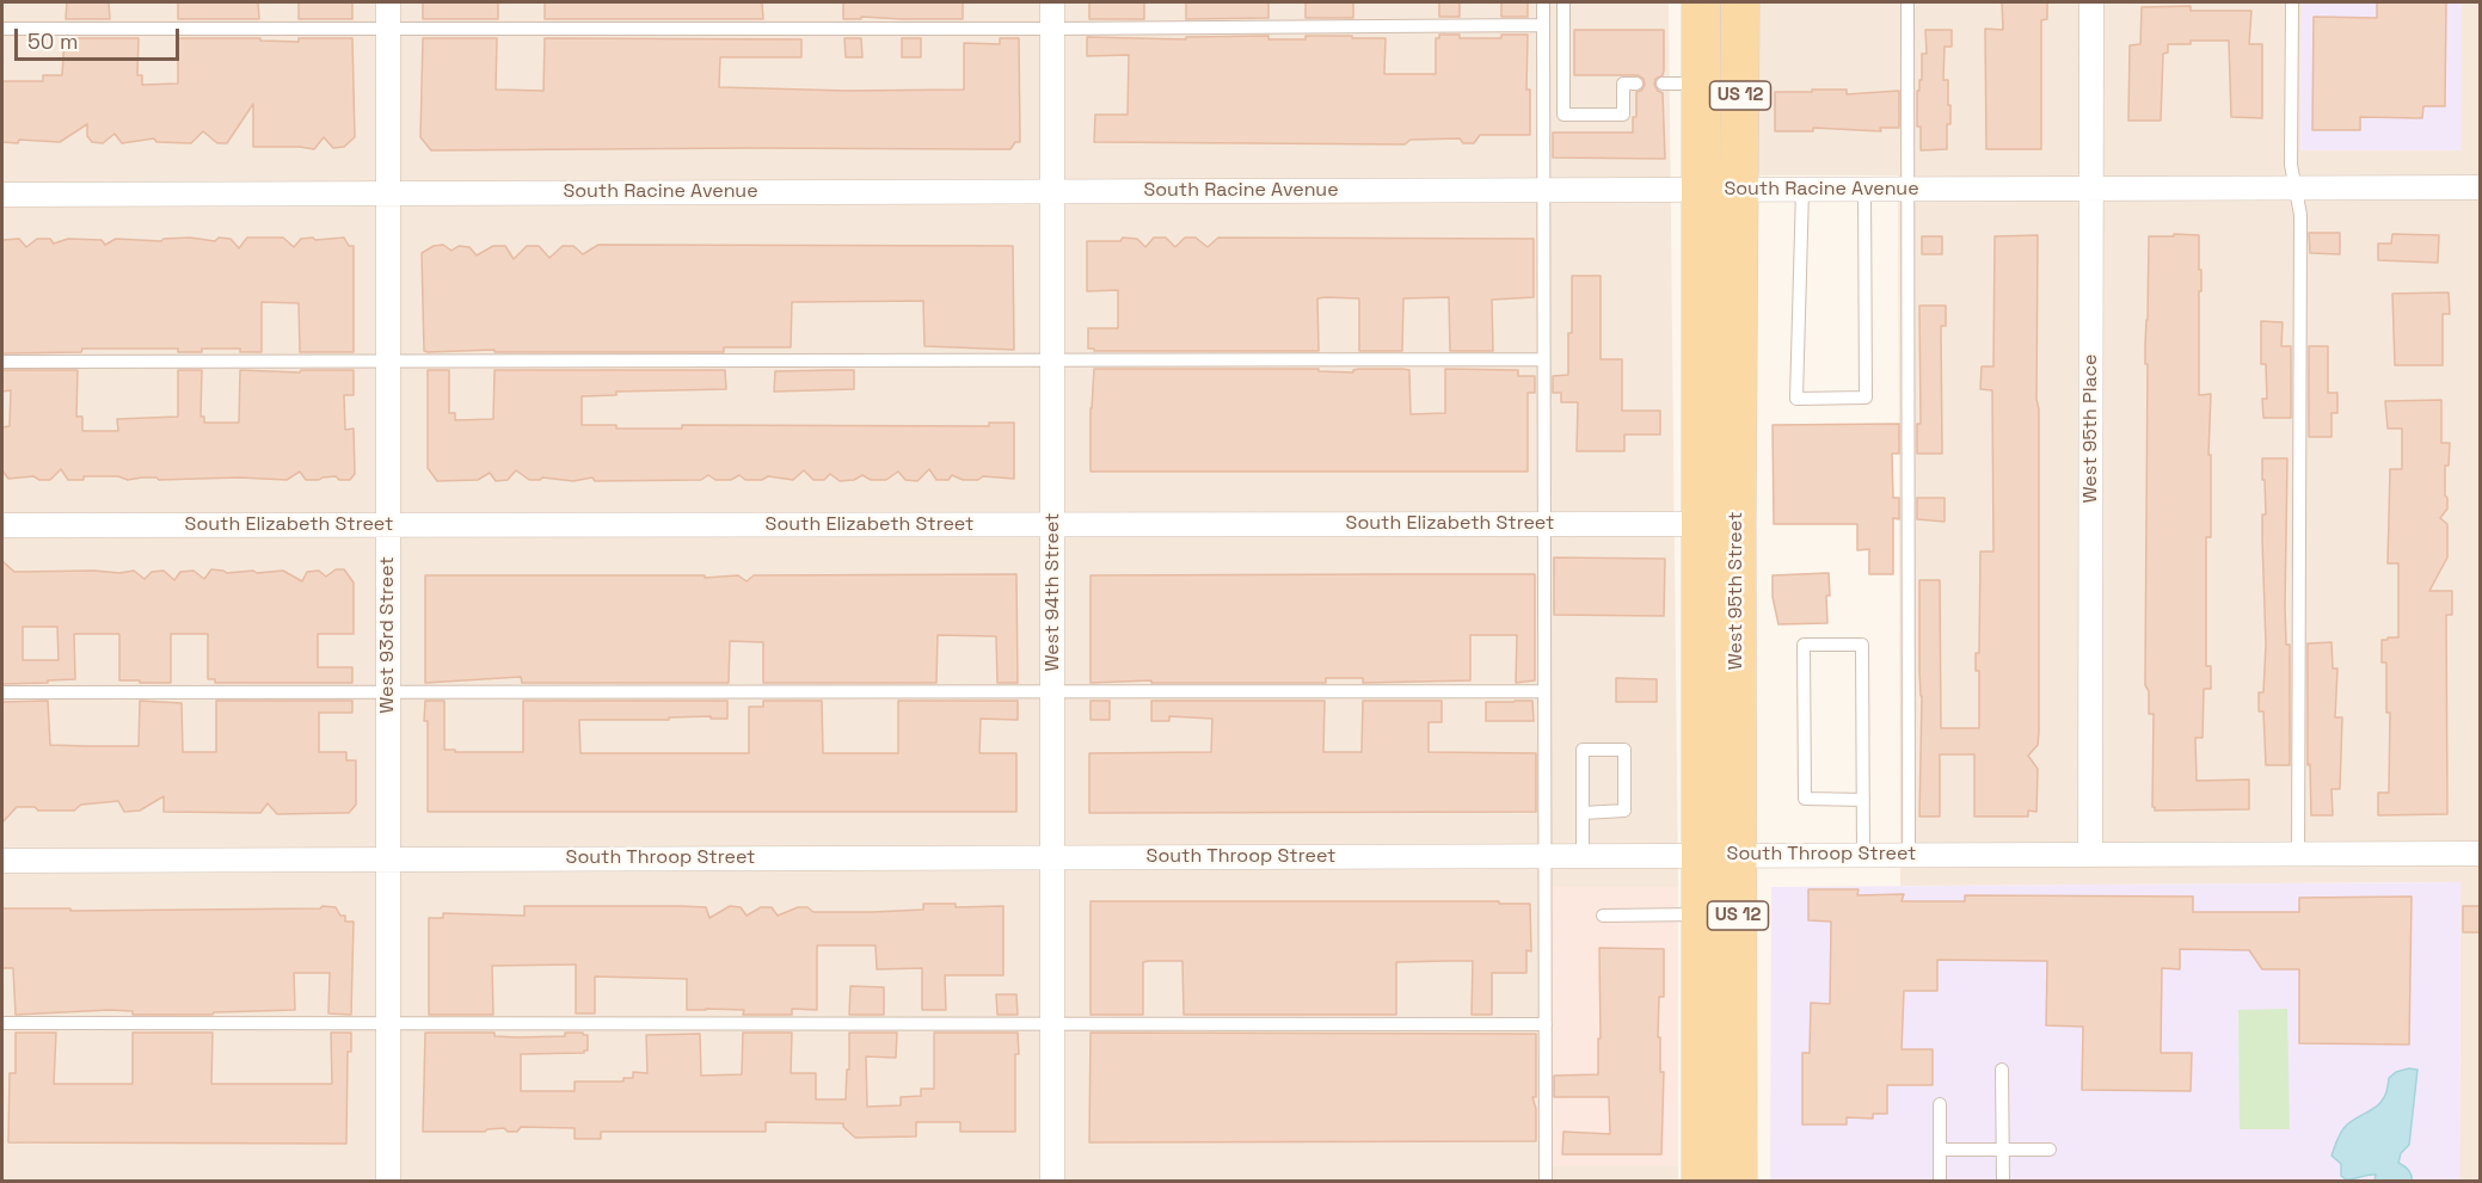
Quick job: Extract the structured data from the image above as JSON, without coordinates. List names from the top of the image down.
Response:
{
  "streets": {
    "main road": ["US 12", "West 95th Street"],
    "street": [
      "South Racine Avenue",
      "West 95th Place",
      "South Elizabeth Street",
      "West 94th Street",
      "West 93rd Street",
      "South Throop Street"
    ]
  },
  "crossings": [
    ["South Racine Avenue", "West 95th Place"],
    ["South Racine Avenue", "West 95th Street"],
    ["South Racine Avenue", "West 94th Street"],
    ["South Racine Avenue", "West 93rd Street"],
    ["West 95th Place", "South Throop Street"],
    ["South Elizabeth Street", "West 95th Street"],
    ["South Elizabeth Street", "West 94th Street"],
    ["South Elizabeth Street", "West 93rd Street"],
    ["West 95th Street", "South Throop Street"],
    ["West 94th Street", "South Throop Street"],
    ["West 93rd Street", "South Throop Street"]
  ],
  "scale_bar": "50 m"
}
